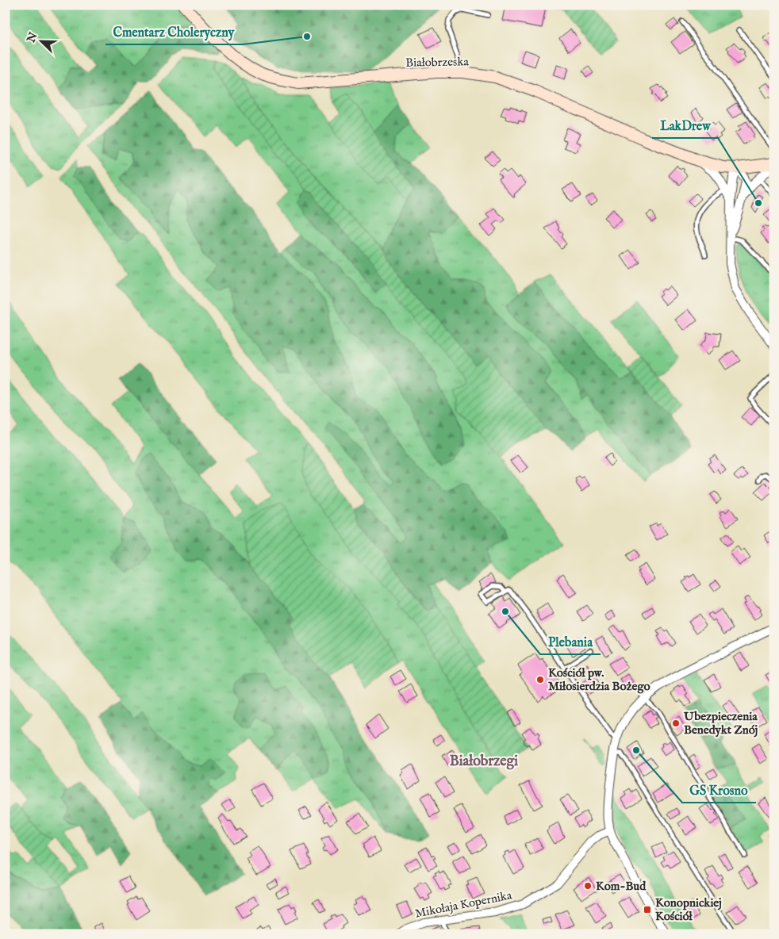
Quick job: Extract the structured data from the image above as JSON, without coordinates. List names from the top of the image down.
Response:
{
  "streets": {
    "street": ["Białobrzeska", "Mikołaja Kopernika"]
  },
  "districts": ["Białobrzegi"],
  "places": {
    "other": [
      "Cmentarz Choleryczny",
      "LakDrew",
      "Plebania",
      "Kościół pw. Miłosierdzia Bożego",
      "Ubezpieczenia Benedykt Znój",
      "GS Krosno",
      "Kom-Bud"
    ],
    "transit": ["Konopnickiej Kościół"]
  },
  "north": "top left"
}
